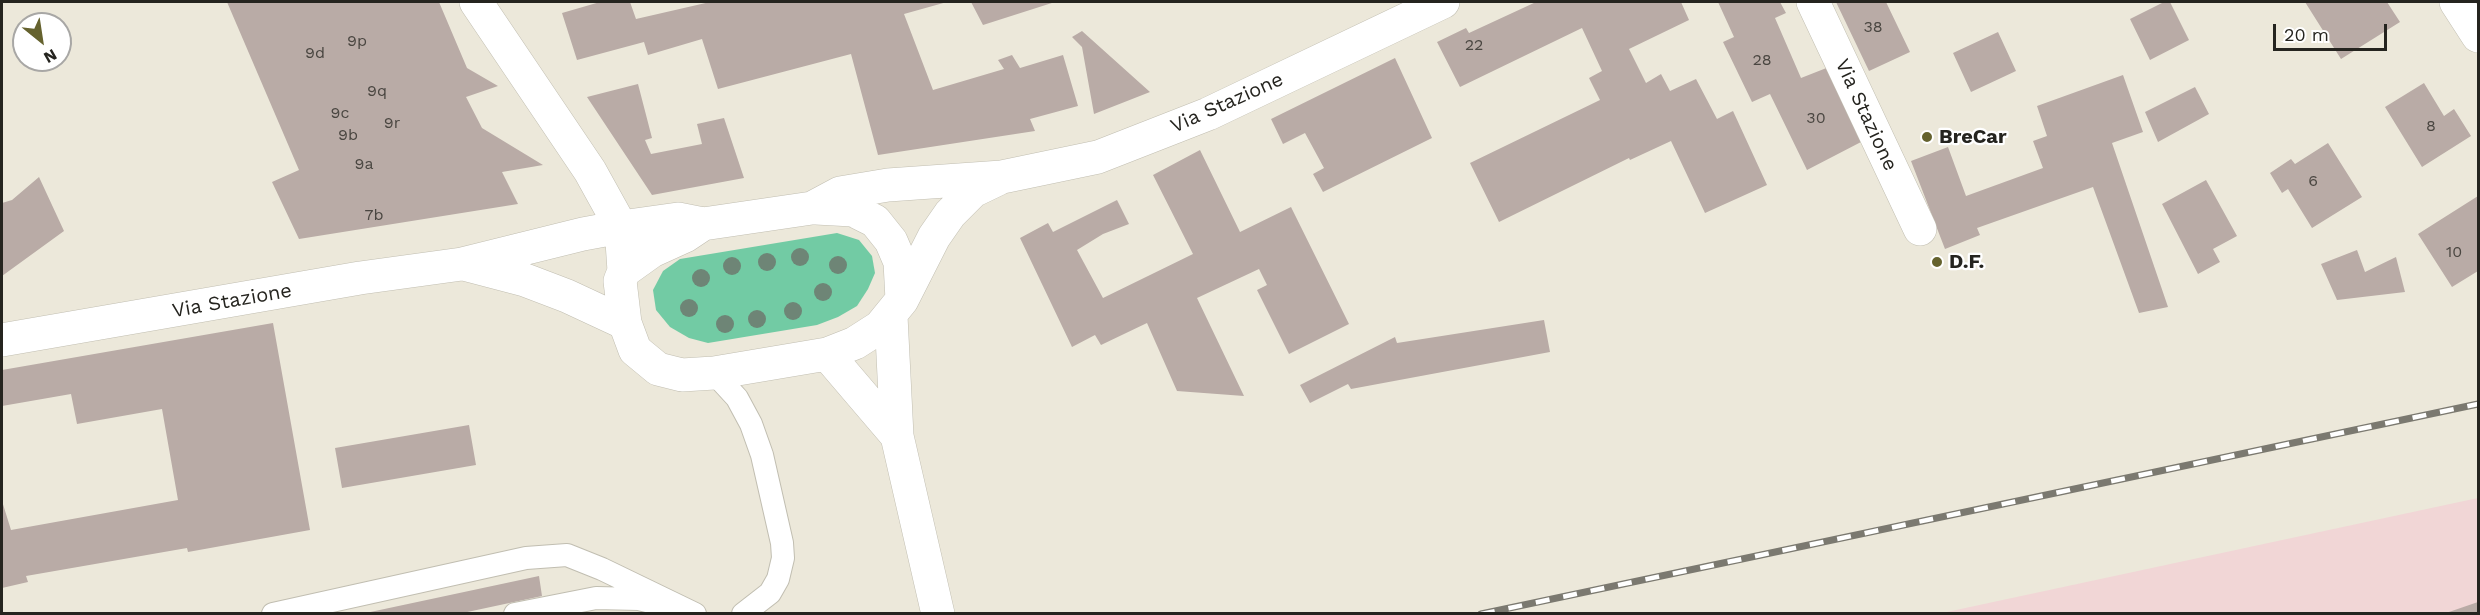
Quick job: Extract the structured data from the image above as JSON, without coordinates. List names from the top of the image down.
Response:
{
  "streets": {
    "street": ["Via Stazione"]
  },
  "places": ["BreCar", "D.F."],
  "house_numbers": [
    "38",
    "9p",
    "22",
    "9d",
    "28",
    "9q",
    "9c",
    "30",
    "9r",
    "8",
    "9b",
    "9a",
    "6",
    "7b",
    "10"
  ],
  "scale_bar": "20 m",
  "north": "bottom right"
}
